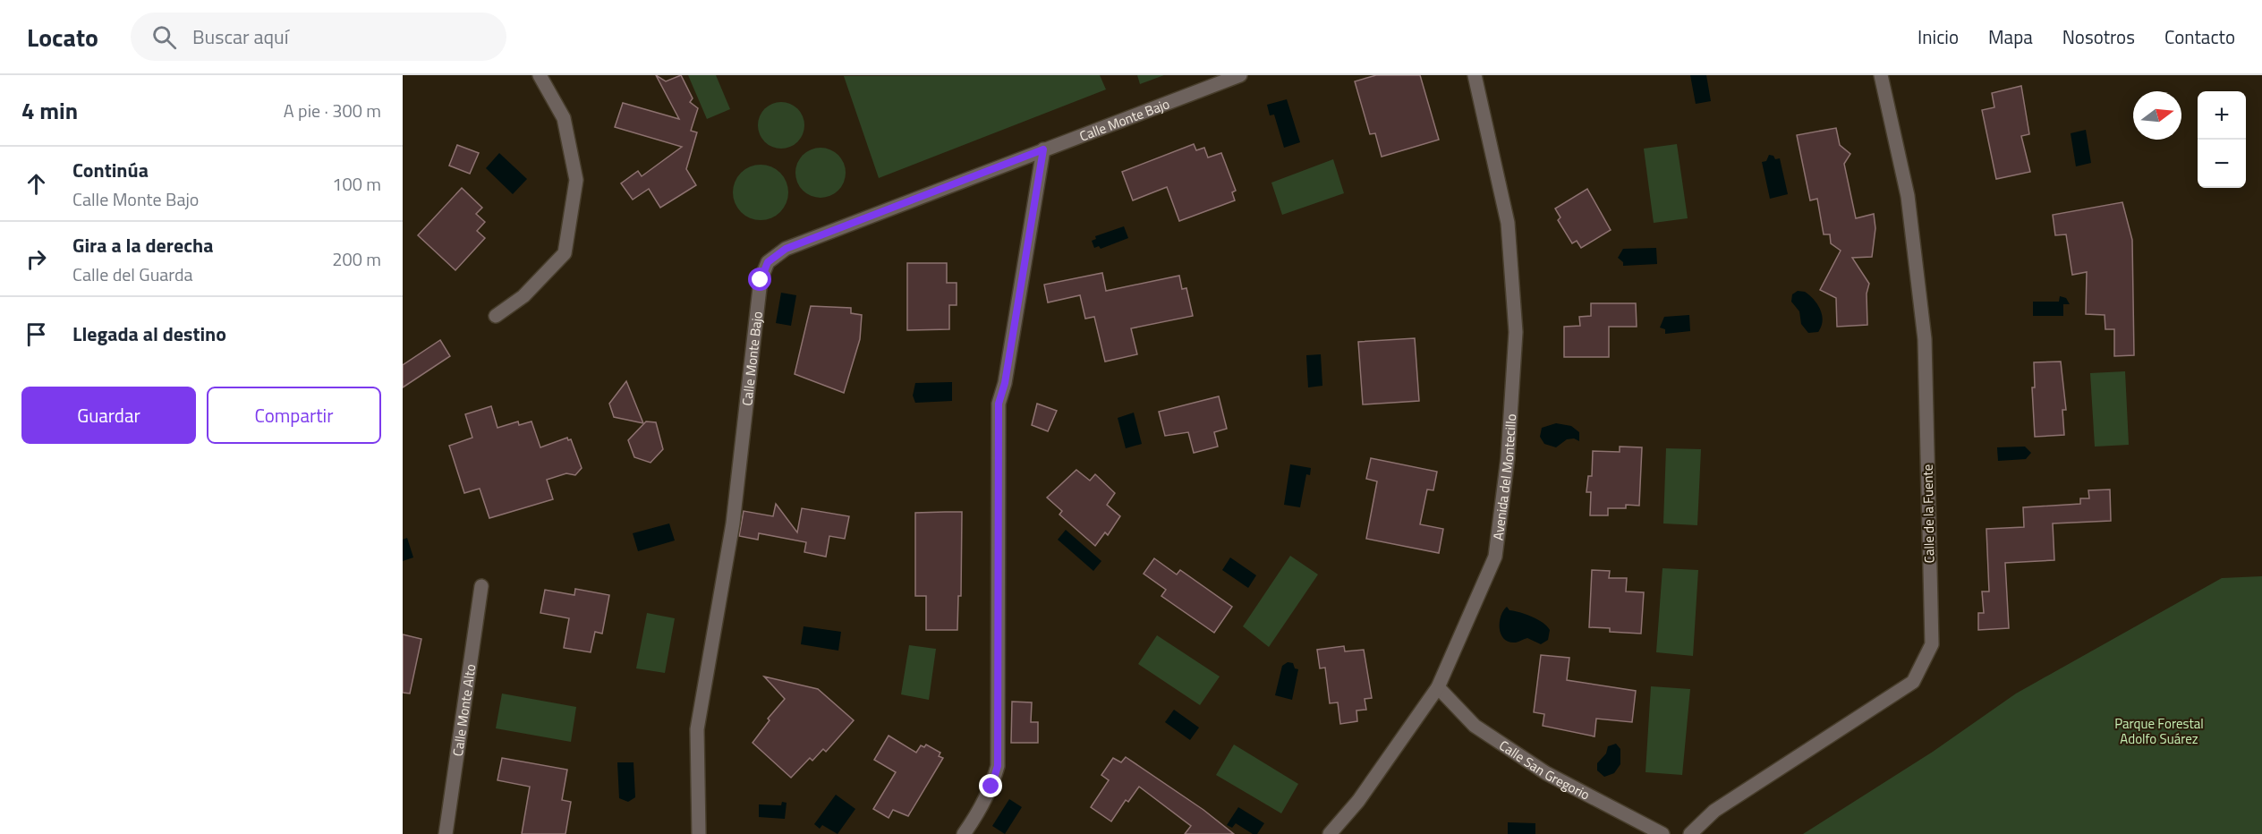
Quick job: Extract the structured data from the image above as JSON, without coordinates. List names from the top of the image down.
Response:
{
  "streets": {
    "street": [
      "Calle Monte Bajo",
      "Avenida del Montecillo",
      "Calle de la Fuente",
      "Calle Monte Alto",
      "Calle San Gregorio"
    ]
  },
  "crossings": [
    ["Avenida del Montecillo", "Calle San Gregorio"]
  ],
  "parks": ["Parque Forestal Adolfo Suárez"],
  "north": "right",
  "page": {
    "header": "Locato",
    "search": "Buscar aquí",
    "nav": [
      "Inicio",
      "Mapa",
      "Nosotros",
      "Contacto"
    ],
    "heading": ["4 min", "A pie · 300 m"],
    "map_buttons": ["+", "−"],
    "list": [
      ["Continúa", "Calle Monte Bajo", "100 m"],
      ["Gira a la derecha", "Calle del Guarda", "200 m"],
      "Llegada al destino"
    ],
    "buttons": ["Guardar", "Compartir"]
  }
}
